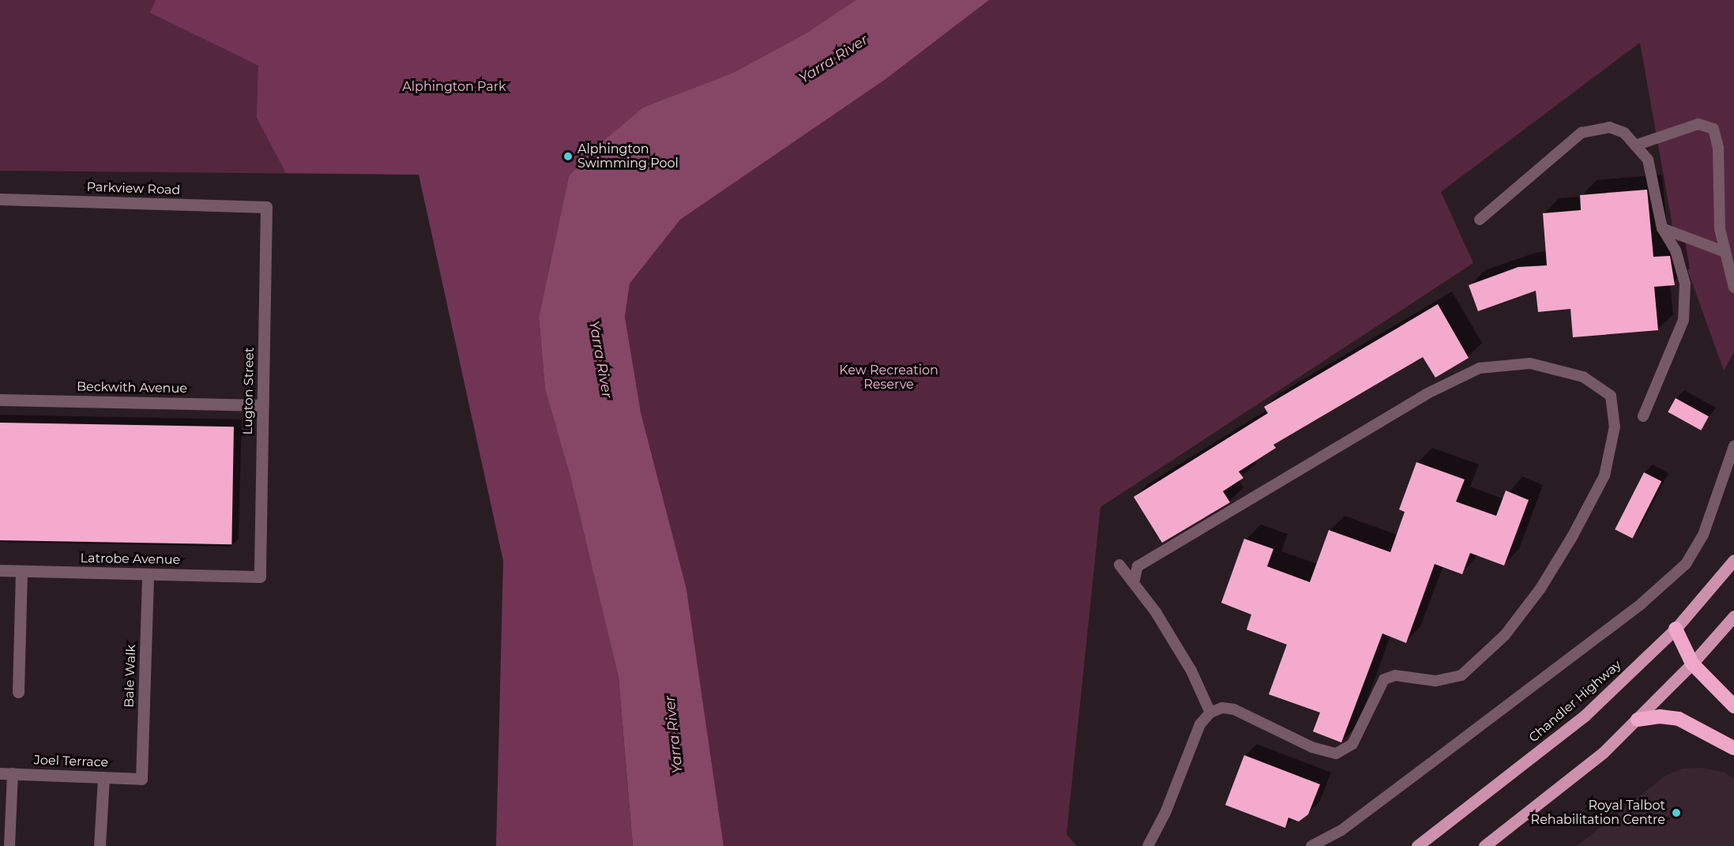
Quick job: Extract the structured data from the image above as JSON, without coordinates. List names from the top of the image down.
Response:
{
  "streets": {
    "main road": ["Chandler Highway"],
    "street": [
      "Parkview Road",
      "Beckwith Avenue",
      "Lugton Street",
      "Latrobe Avenue",
      "Bale Walk",
      "Joel Terrace"
    ]
  },
  "crossings": [
    ["Parkview Road", "Lugton Street"],
    ["Beckwith Avenue", "Lugton Street"],
    ["Lugton Street", "Latrobe Avenue"],
    ["Latrobe Avenue", "Bale Walk"],
    ["Bale Walk", "Joel Terrace"]
  ],
  "water": ["Yarra River"],
  "parks": ["Alphington Park", "Kew Recreation Reserve"],
  "places": ["Alphington Swimming Pool", "Royal Talbot Rehabilitation Centre"]
}
